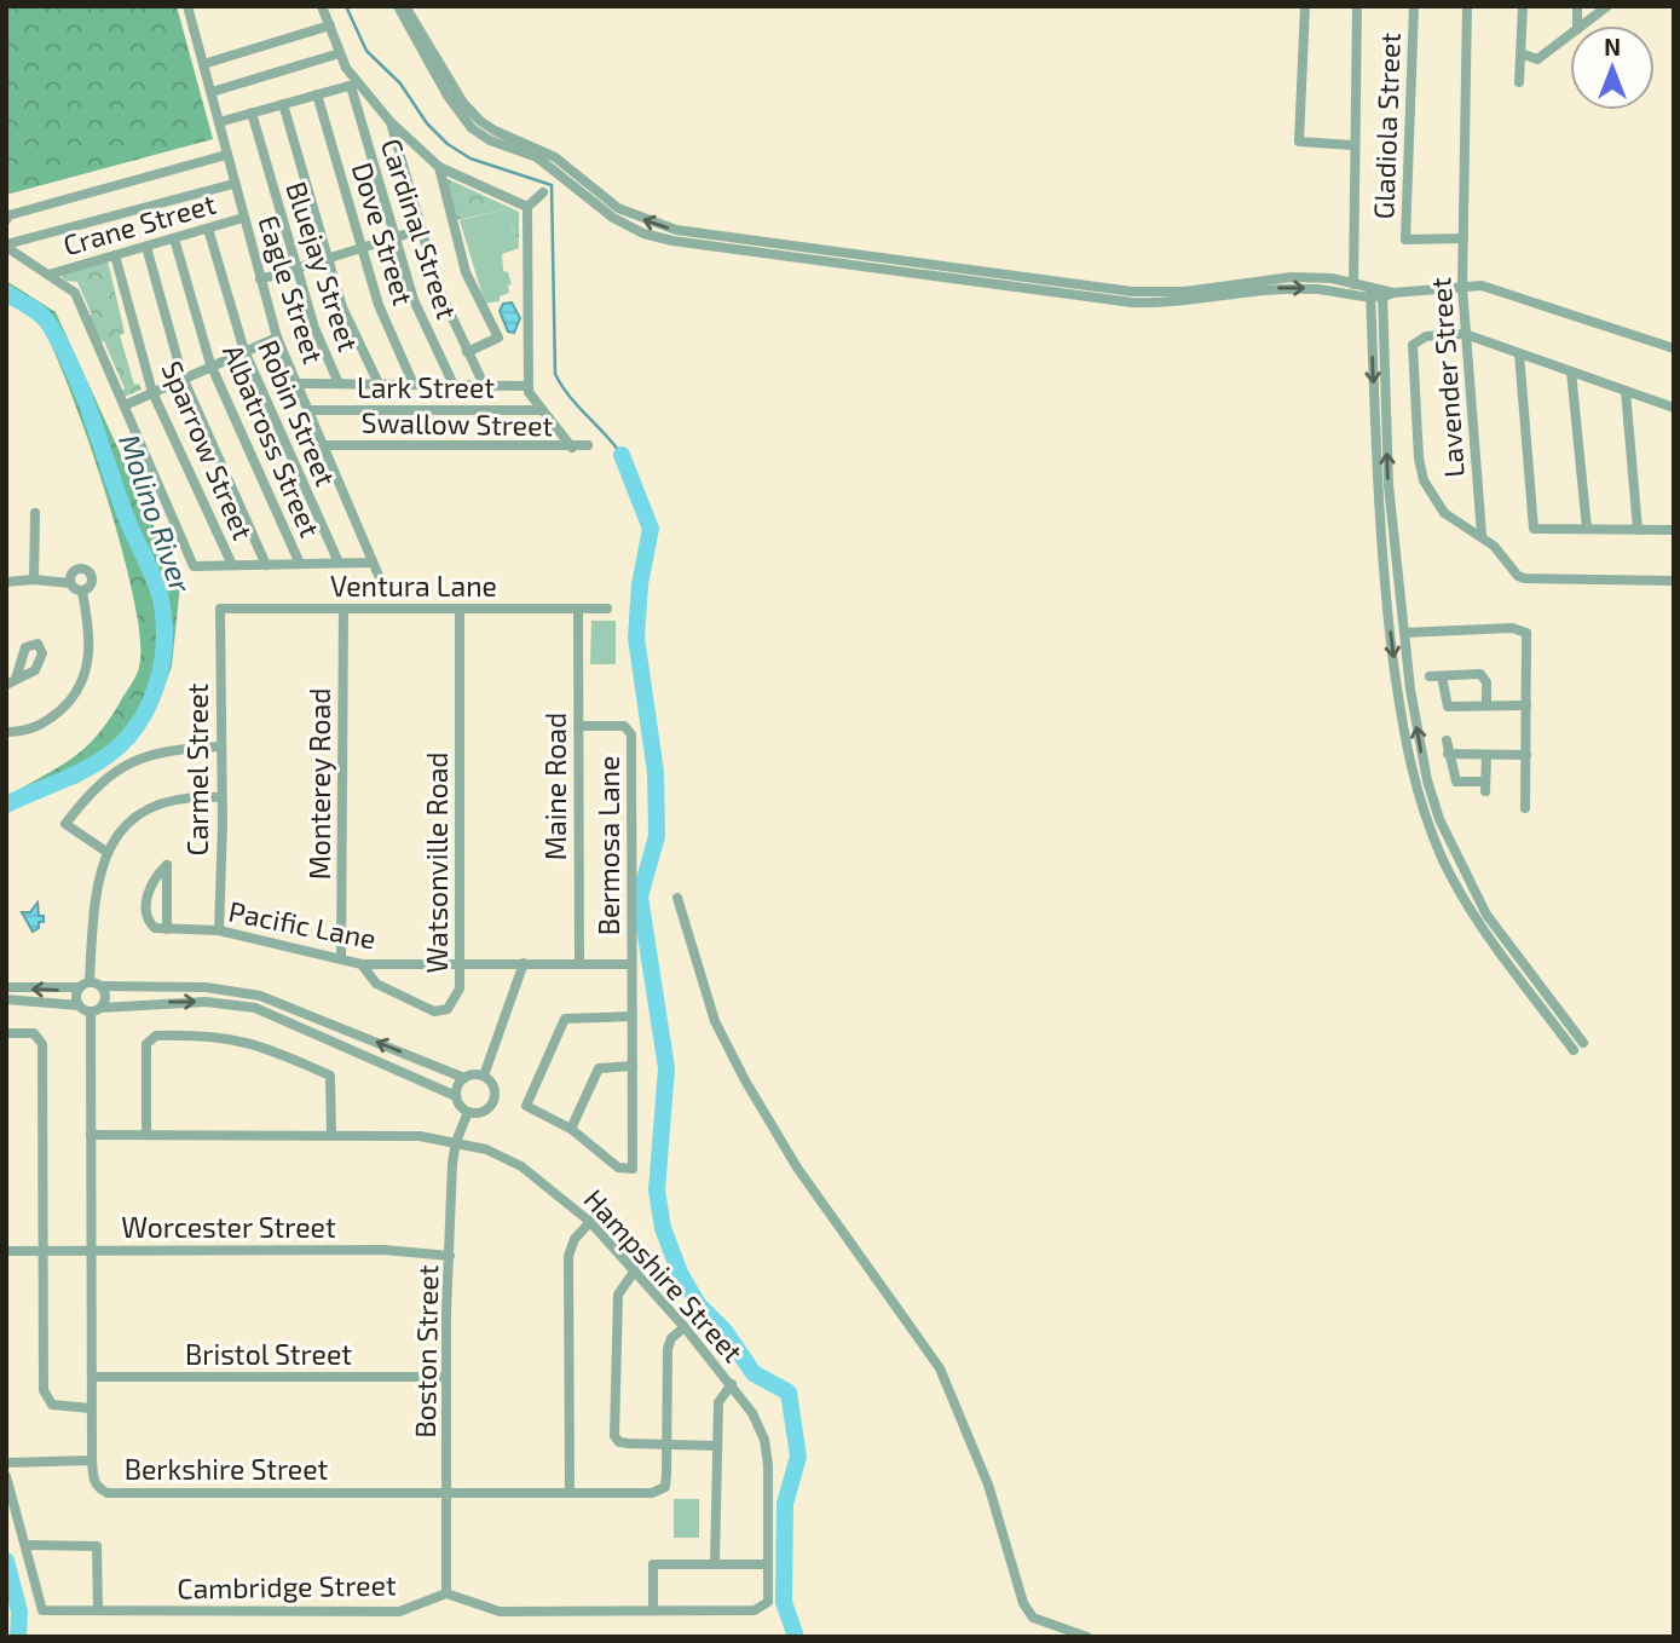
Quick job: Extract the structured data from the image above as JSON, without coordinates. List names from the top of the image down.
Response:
{
  "streets": {
    "street": [
      "Gladiola Street",
      "Crane Street",
      "Cardinal Street",
      "Dove Street",
      "Bluejay Street",
      "Eagle Street",
      "Lavender Street",
      "Lark Street",
      "Robin Street",
      "Swallow Street",
      "Albatross Street",
      "Sparrow Street",
      "Ventura Lane",
      "Carmel Street",
      "Monterey Road",
      "Maine Road",
      "Bermosa Lane",
      "Watsonville Road",
      "Pacific Lane",
      "Worcester Street",
      "Hampshire Street",
      "Boston Street",
      "Bristol Street",
      "Berkshire Street",
      "Cambridge Street"
    ]
  },
  "crossings": [
    ["Gladiola Street", "Lavender Street"],
    ["Crane Street", "Eagle Street"],
    ["Crane Street", "Robin Street"],
    ["Crane Street", "Albatross Street"],
    ["Crane Street", "Sparrow Street"],
    ["Eagle Street", "Lark Street"],
    ["Eagle Street", "Swallow Street"],
    ["Ventura Lane", "Carmel Street"],
    ["Ventura Lane", "Monterey Road"],
    ["Ventura Lane", "Maine Road"],
    ["Ventura Lane", "Watsonville Road"],
    ["Carmel Street", "Pacific Lane"],
    ["Monterey Road", "Pacific Lane"],
    ["Maine Road", "Bermosa Lane"],
    ["Maine Road", "Pacific Lane"],
    ["Bermosa Lane", "Pacific Lane"],
    ["Watsonville Road", "Pacific Lane"],
    ["Worcester Street", "Boston Street"],
    ["Worcester Street", "Berkshire Street"],
    ["Hampshire Street", "Boston Street"],
    ["Hampshire Street", "Berkshire Street"],
    ["Boston Street", "Bristol Street"],
    ["Boston Street", "Berkshire Street"],
    ["Boston Street", "Cambridge Street"],
    ["Bristol Street", "Berkshire Street"]
  ],
  "water": ["Molino River"],
  "north": "top"
}
